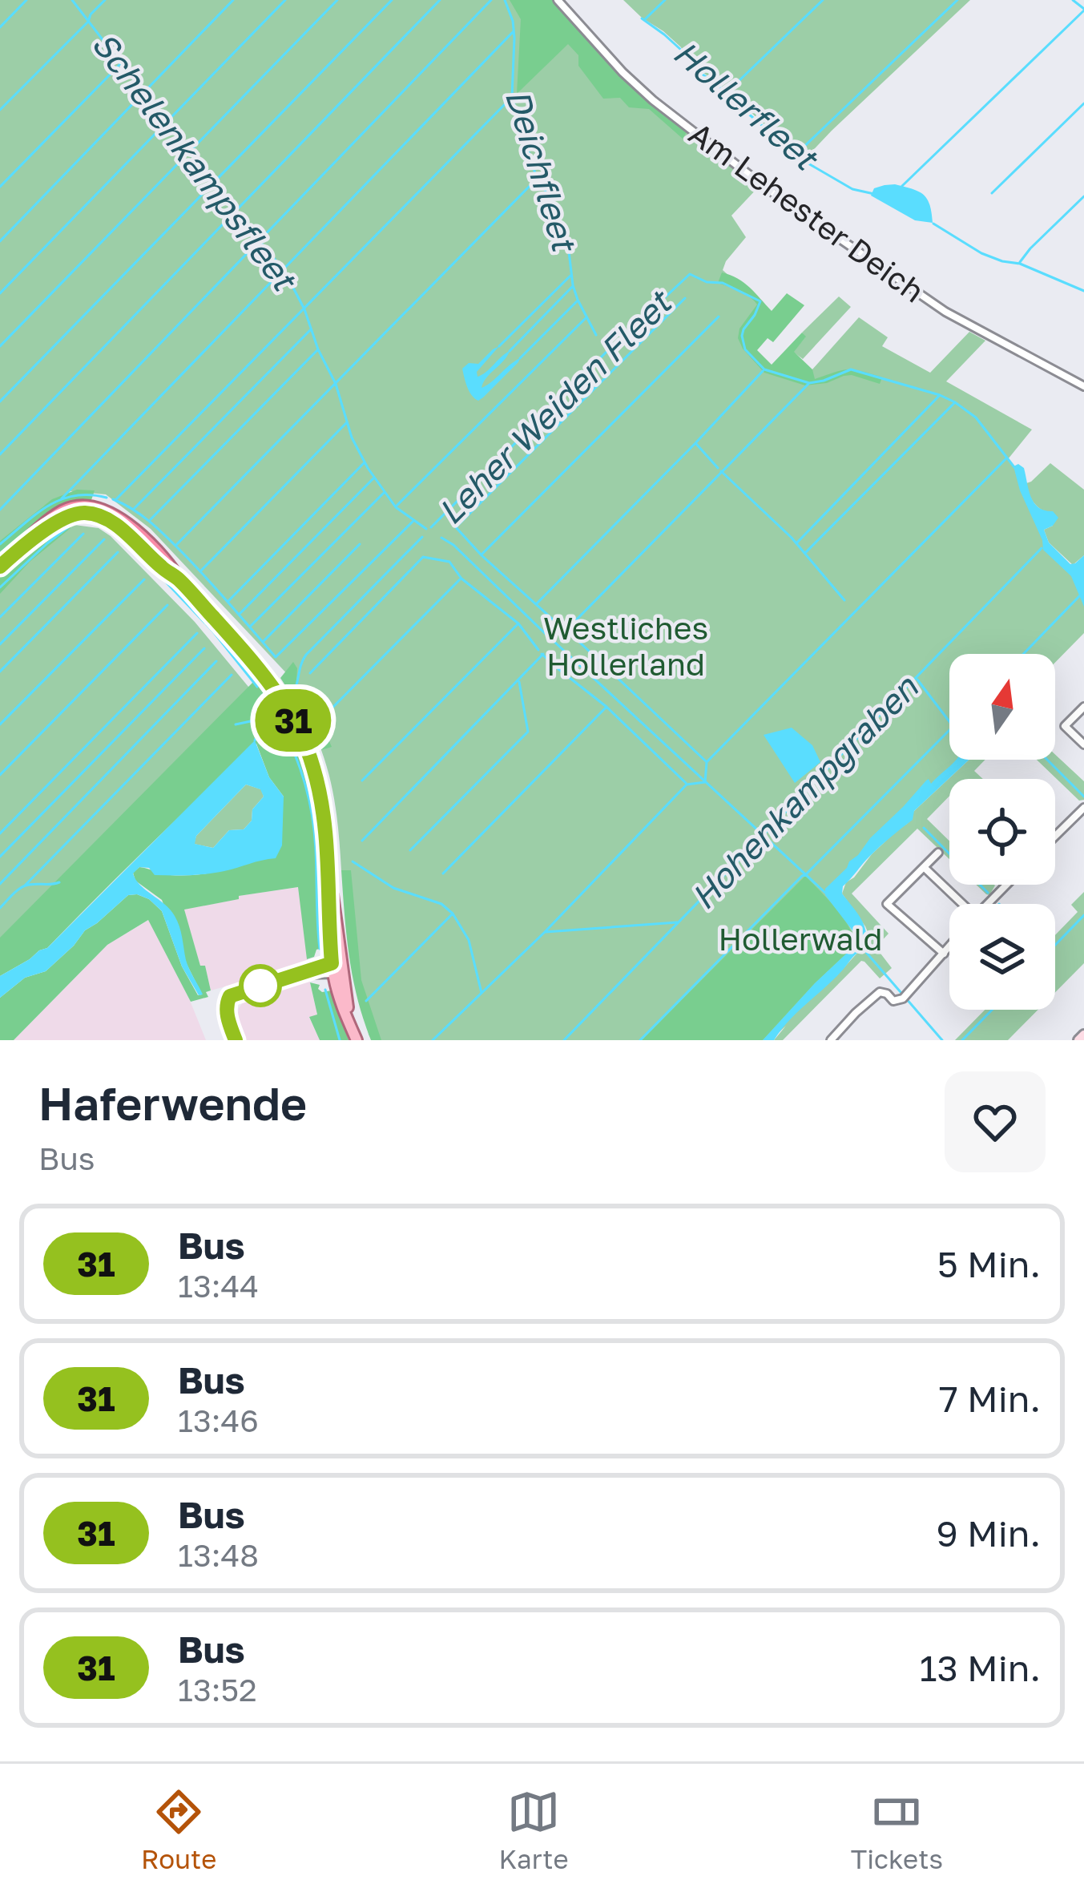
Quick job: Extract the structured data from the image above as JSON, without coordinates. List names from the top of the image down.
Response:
{
  "streets": {
    "street": ["Am Lehester Deich"]
  },
  "water": [
    "Hollerfleet",
    "Schelenkampsfleet",
    "Deichfleet",
    "Leher Weiden Fleet",
    "Hohenkampgraben"
  ],
  "parks": ["Westliches Hollerland", "Hollerwald"],
  "lines": ["bus line 31"],
  "north": "top",
  "page": {
    "on_map": "31",
    "heading": ["Haferwende", "Bus"],
    "list": [
      {
        "mark": "31",
        "name": "Bus",
        "note": "13:44",
        "value": "5 Min."
      },
      {
        "mark": "31",
        "name": "Bus",
        "note": "13:46",
        "value": "7 Min."
      },
      {
        "mark": "31",
        "name": "Bus",
        "note": "13:48",
        "value": "9 Min."
      },
      {
        "mark": "31",
        "name": "Bus",
        "note": "13:52",
        "value": "13 Min."
      }
    ],
    "tabs": ["Route", "Karte", "Tickets"]
  }
}
